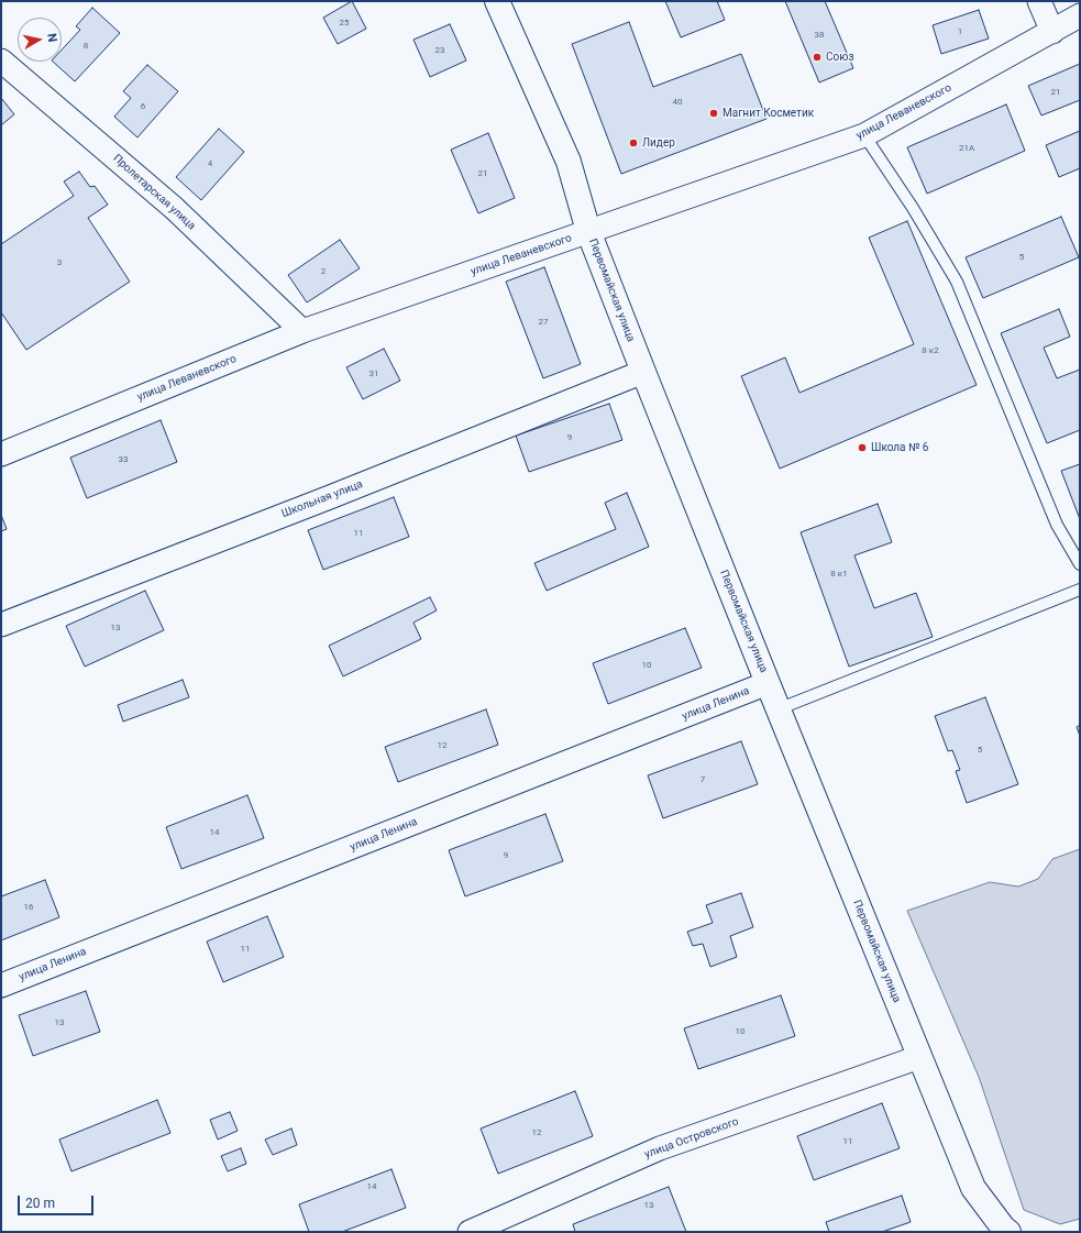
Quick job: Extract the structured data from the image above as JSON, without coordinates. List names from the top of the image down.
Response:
{
  "streets": {
    "main road": ["Первомайская улица"],
    "street": [
      "улица Леваневского",
      "Пролетарская улица",
      "Школьная улица",
      "улица Ленина",
      "улица Островского"
    ]
  },
  "crossings": [
    ["улица Леваневского", "Пролетарская улица"],
    ["улица Леваневского", "Первомайская улица"],
    ["Первомайская улица", "Школьная улица"],
    ["Первомайская улица", "улица Ленина"],
    ["Первомайская улица", "улица Островского"]
  ],
  "places": [
    "Союз",
    "Магнит Косметик",
    "Лидер",
    "Школа № 6"
  ],
  "house_numbers": [
    "25",
    "1",
    "38",
    "8",
    "23",
    "21",
    "40",
    "6",
    "21А",
    "4",
    "21",
    "5",
    "3",
    "2",
    "27",
    "8 к2",
    "31",
    "9",
    "33",
    "11",
    "8 к1",
    "13",
    "10",
    "12",
    "5",
    "7",
    "14",
    "9",
    "16",
    "11",
    "13",
    "10",
    "12",
    "11",
    "14",
    "13"
  ],
  "scale_bar": "20 m",
  "north": "right"
}
